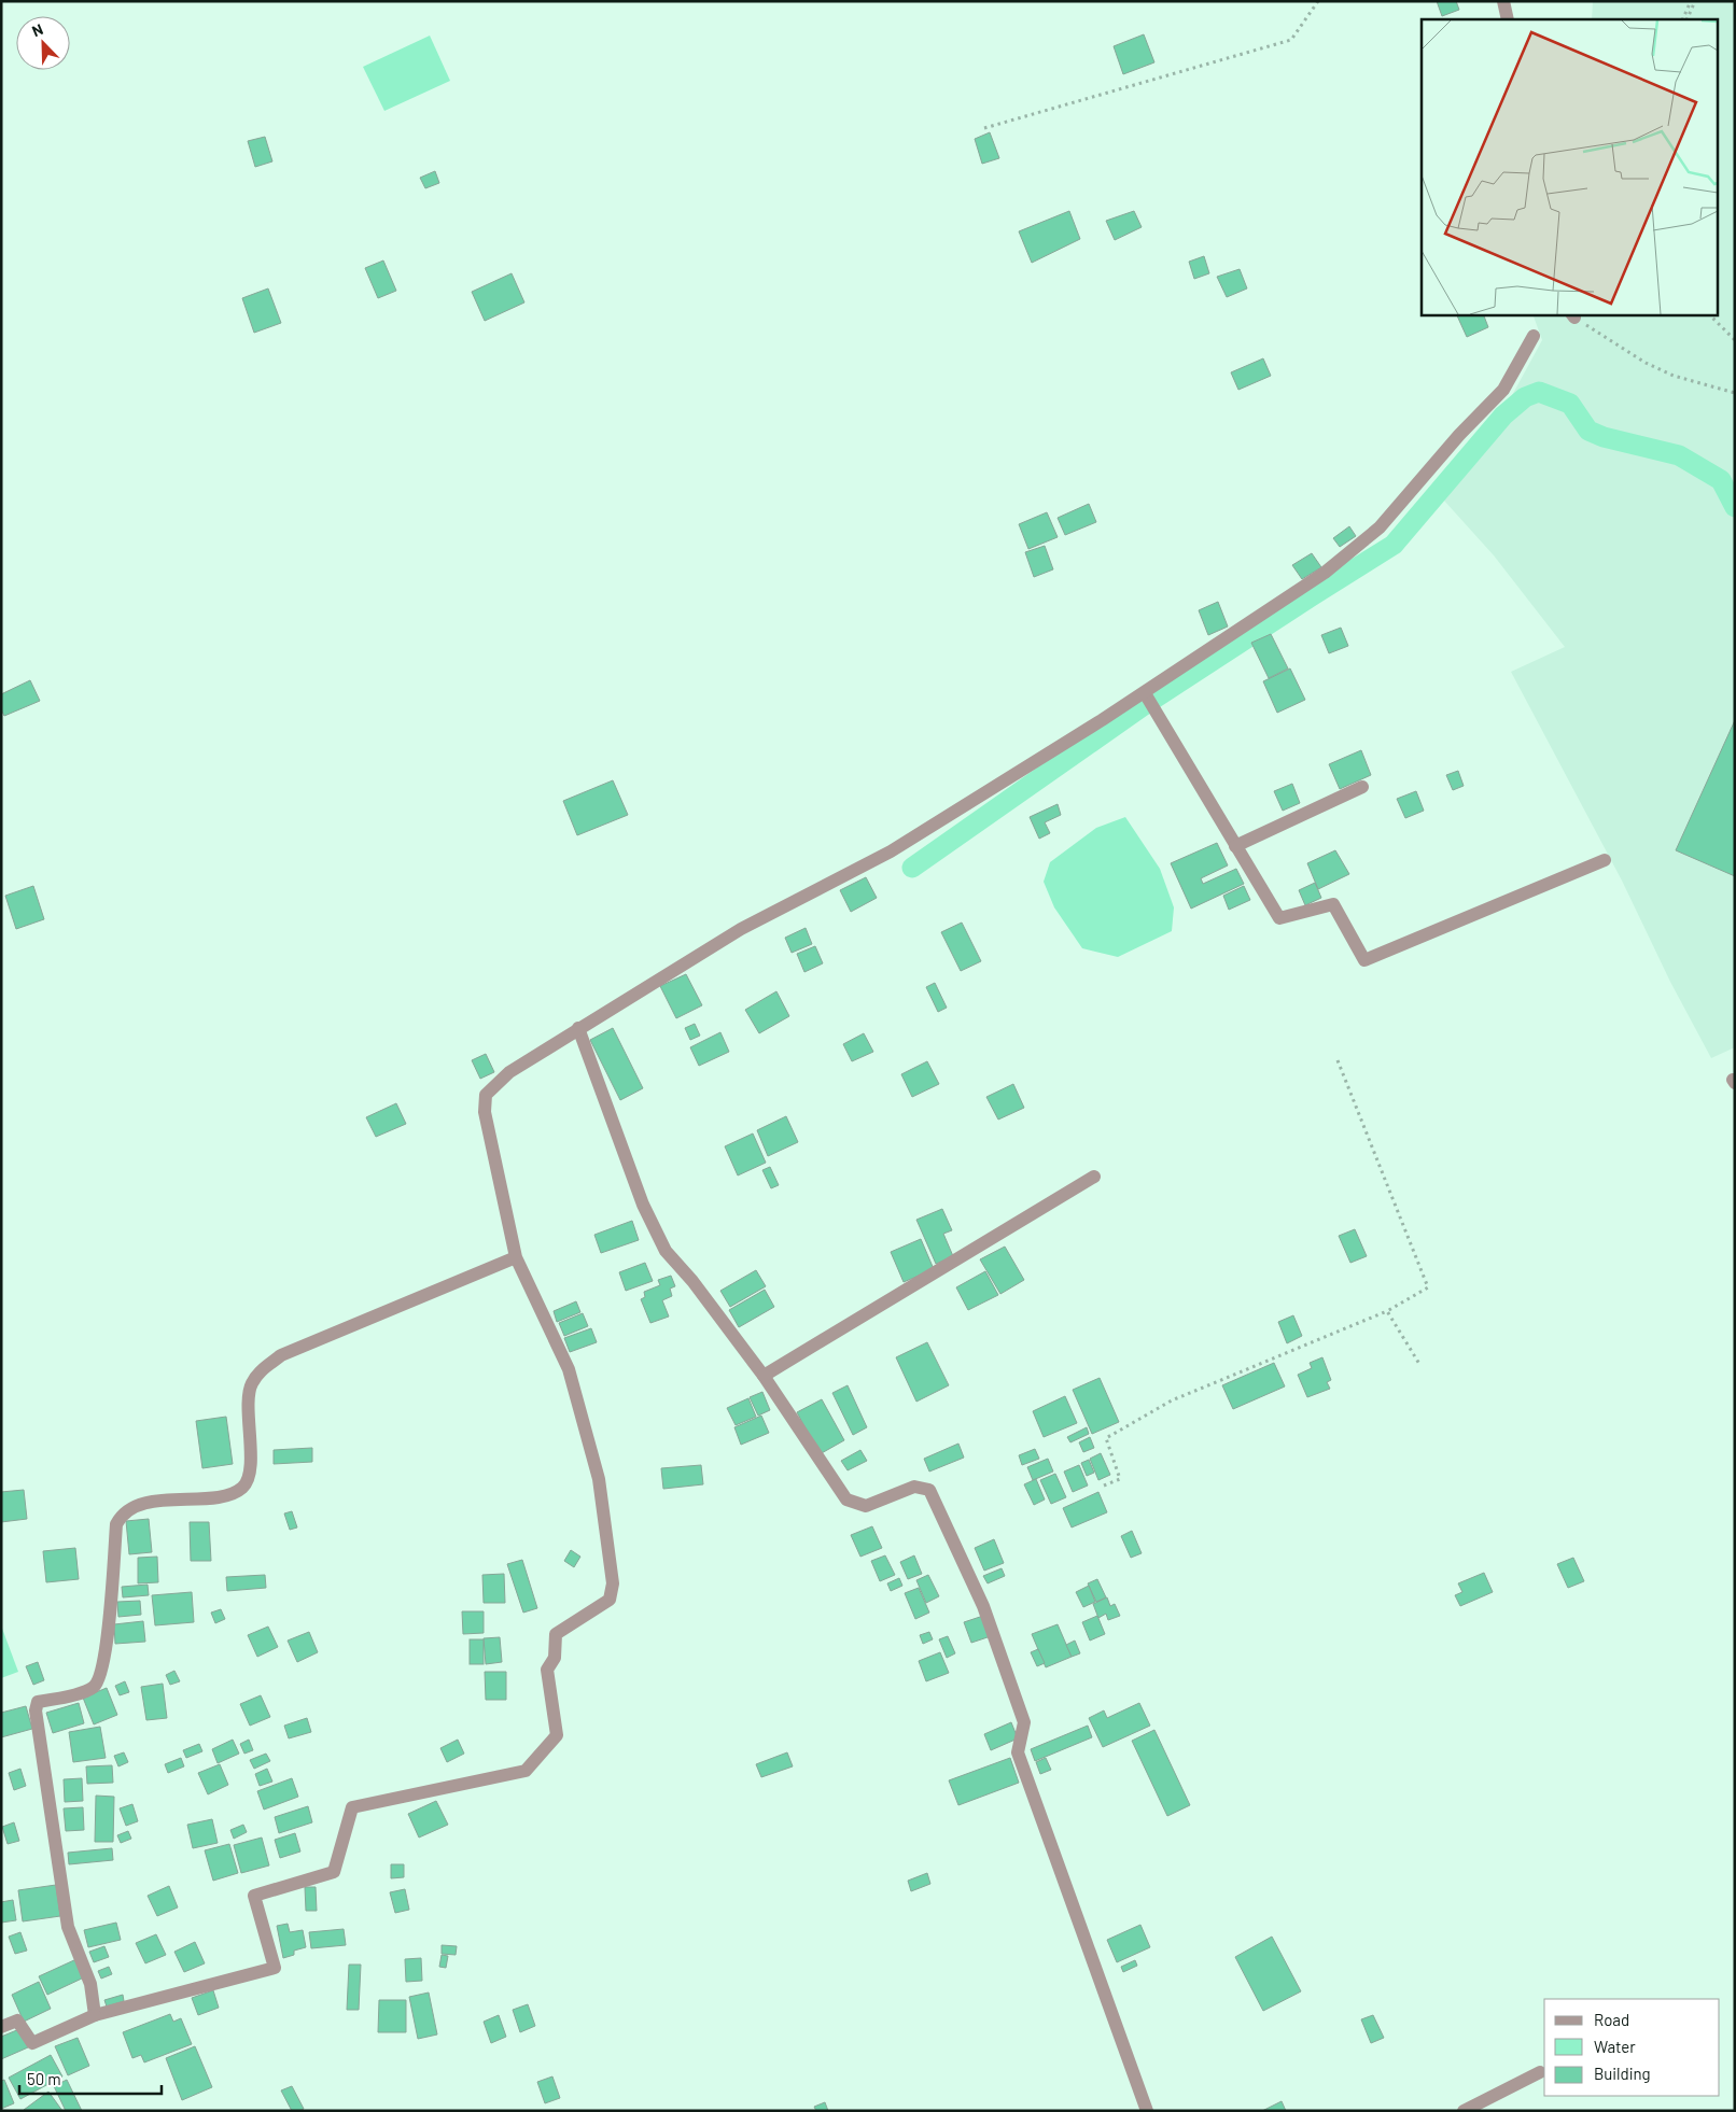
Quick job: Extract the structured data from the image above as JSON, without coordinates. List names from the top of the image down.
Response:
{
  "legend": ["Road", "Water", "Building"],
  "scale_bar": "50 m",
  "north": "top left"
}
